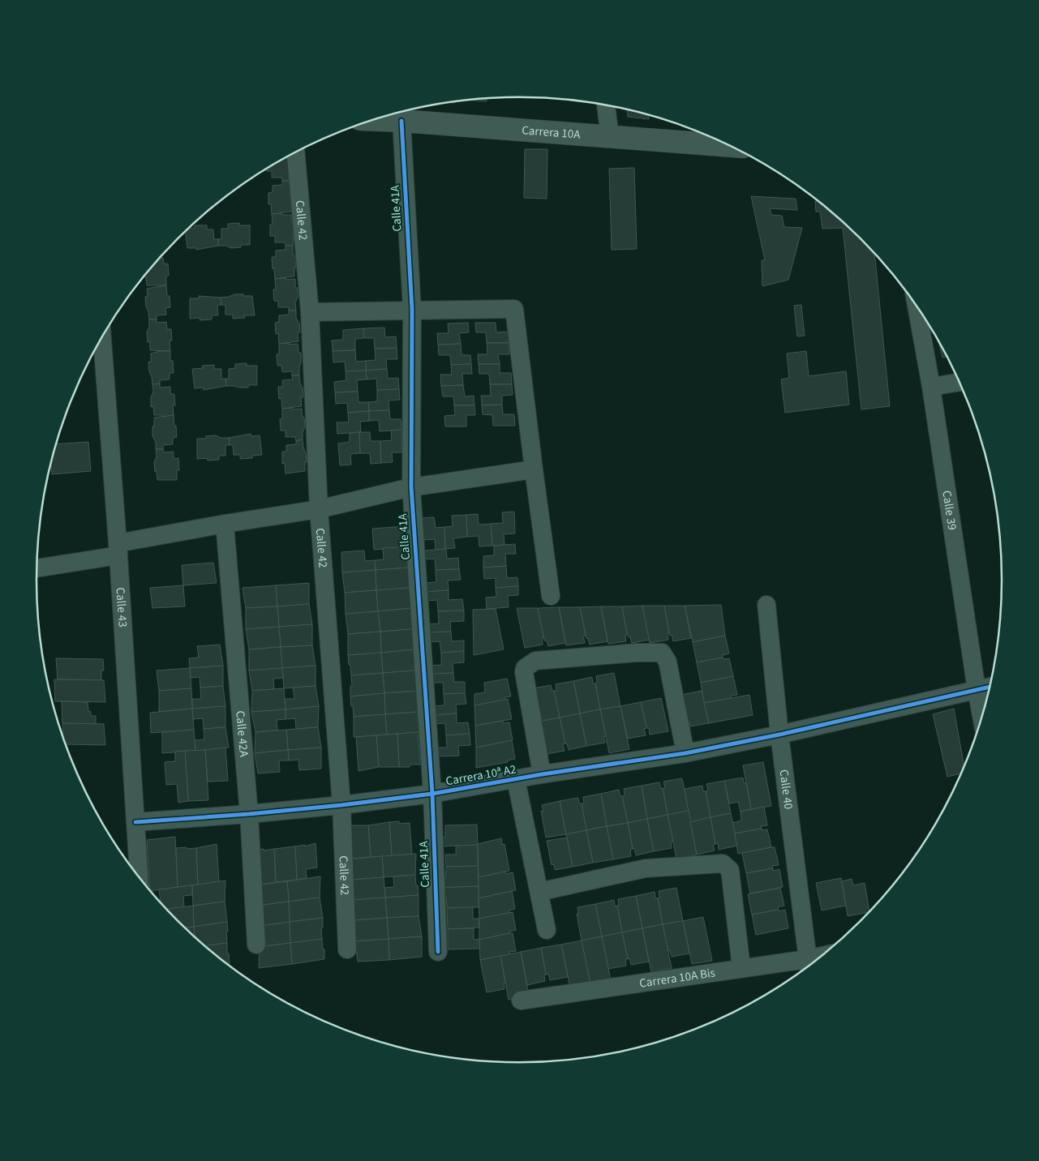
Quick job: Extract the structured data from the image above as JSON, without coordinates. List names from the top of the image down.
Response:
{
  "streets": {
    "street": [
      "Carrera 10A",
      "Calle 41A",
      "Calle 42",
      "Calle 39",
      "Calle 43",
      "Calle 42A",
      "Carrera 10ª A2",
      "Calle 40",
      "Carrera 10A Bis"
    ]
  },
  "crossings": [
    ["Carrera 10A", "Calle 41A"],
    ["Calle 41A", "Carrera 10ª A2"],
    ["Calle 42", "Carrera 10ª A2"],
    ["Calle 39", "Carrera 10ª A2"],
    ["Calle 43", "Carrera 10ª A2"],
    ["Calle 42A", "Carrera 10ª A2"],
    ["Carrera 10ª A2", "Calle 40"],
    ["Calle 40", "Carrera 10A Bis"]
  ]
}
